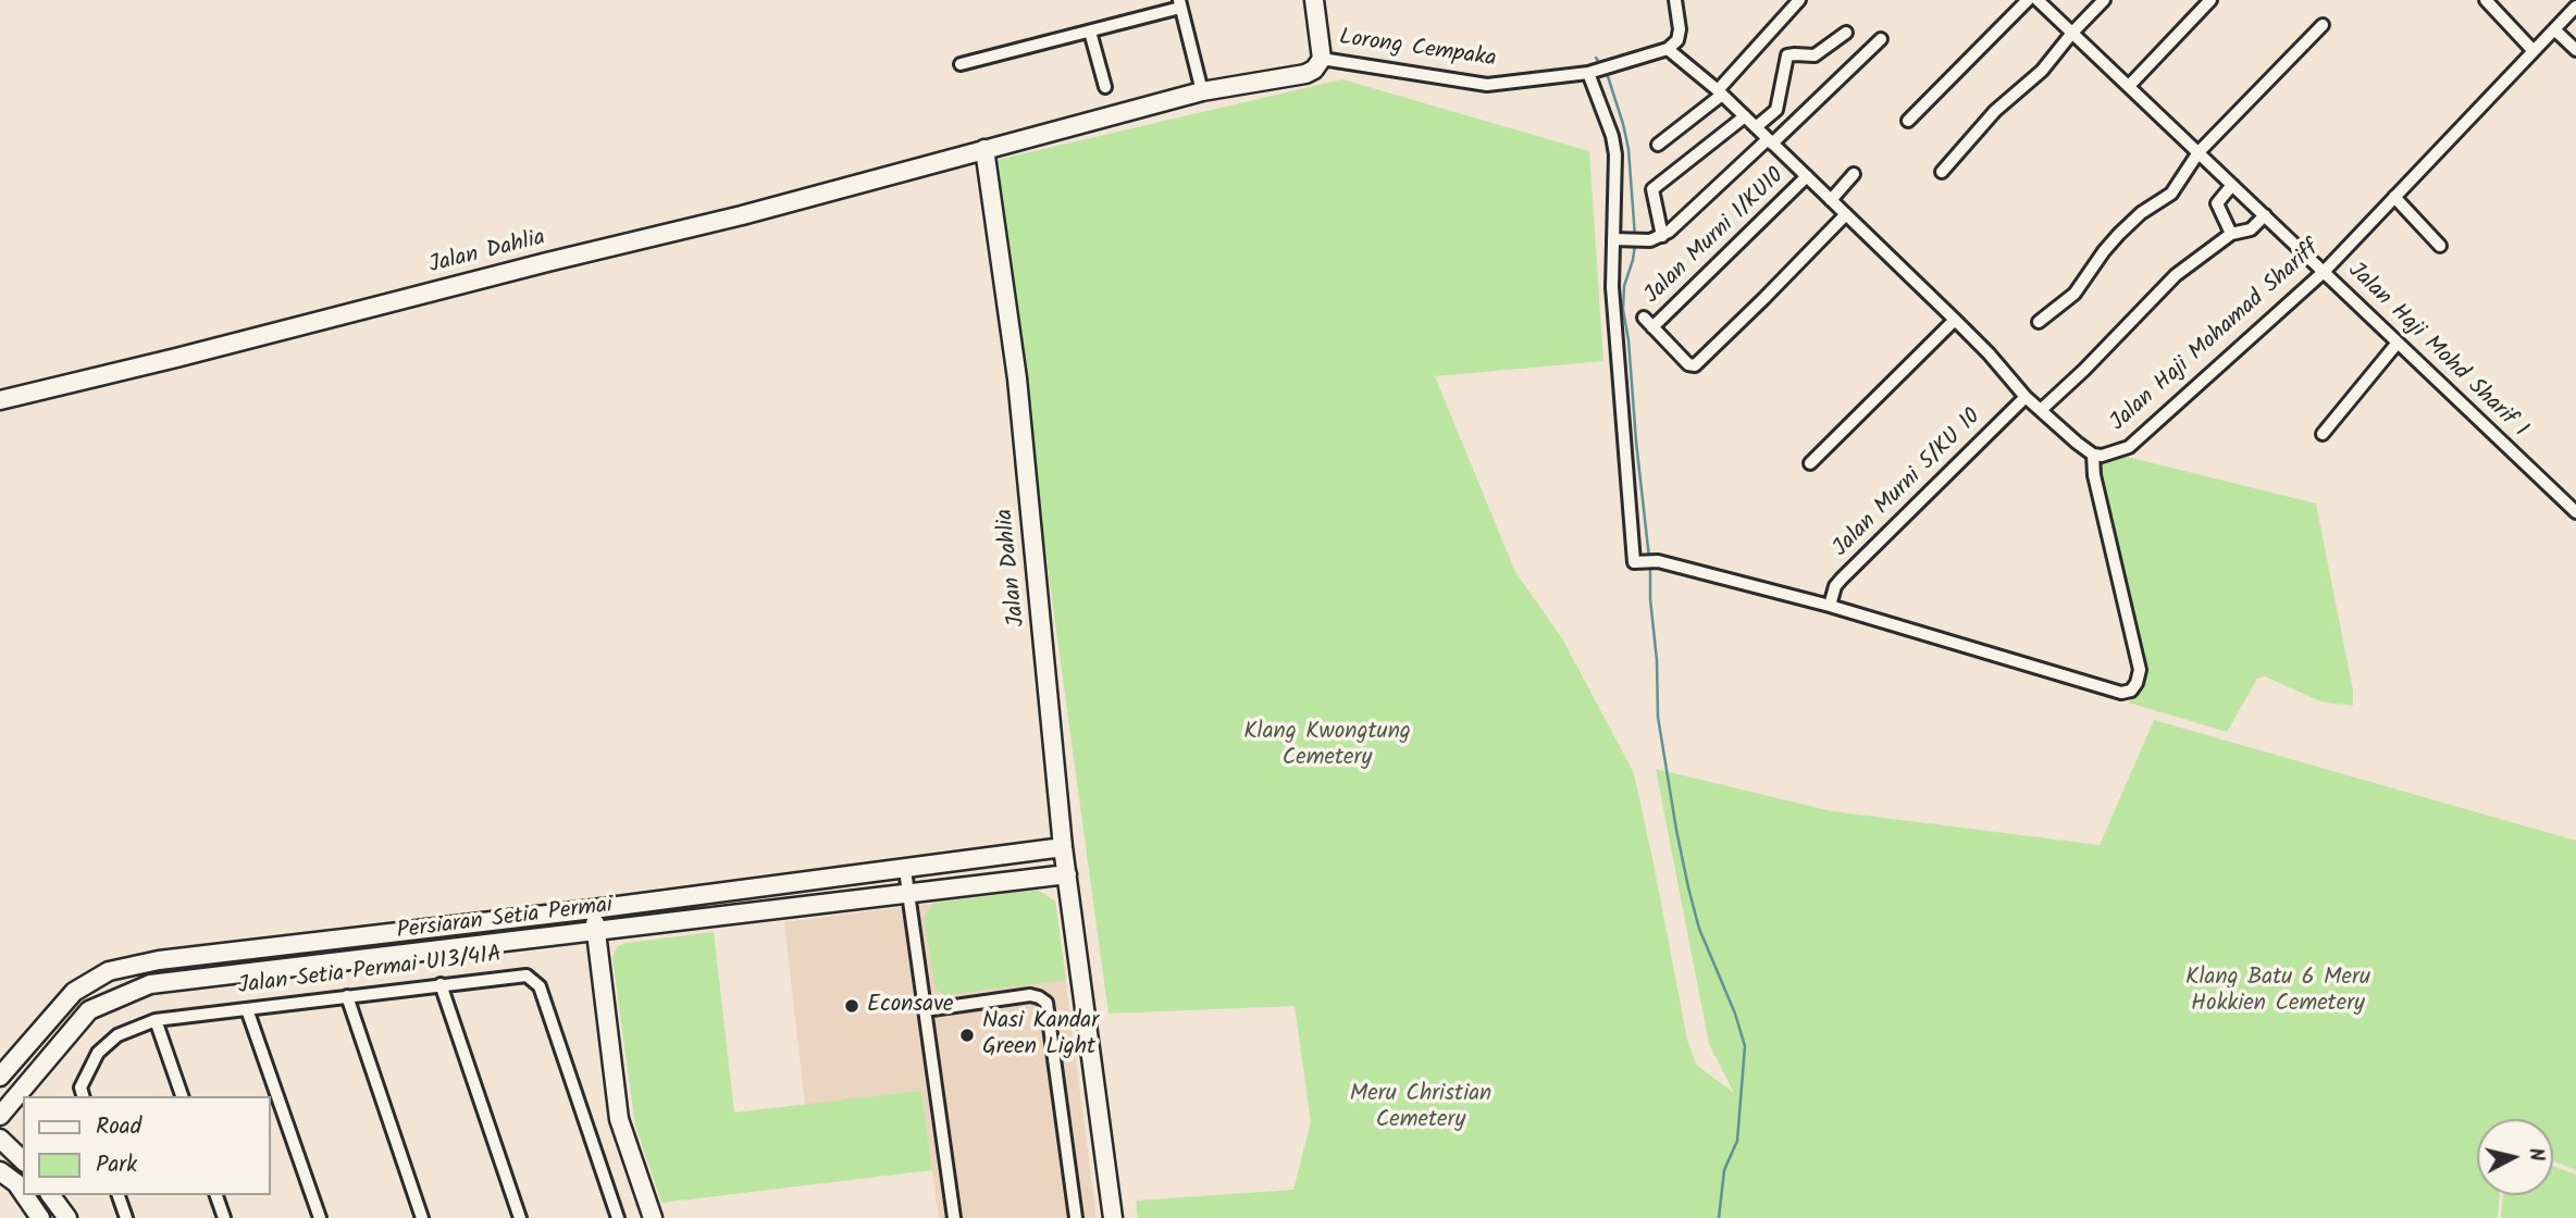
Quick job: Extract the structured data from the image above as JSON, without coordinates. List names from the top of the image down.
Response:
{
  "streets": {
    "street": [
      "Lorong Cempaka",
      "Jalan Murni 1/KU10",
      "Jalan Dahlia",
      "Jalan Haji Mohamad Shariff",
      "Jalan Haji Mohd Sharif 1",
      "Jalan Murni 5/KU 10",
      "Persiaran Setia Permai",
      "Jalan Setia Permai U13/41A"
    ]
  },
  "crossings": [
    ["Lorong Cempaka", "Jalan Dahlia"],
    ["Lorong Cempaka", "Jalan Haji Mohamad Shariff"],
    ["Jalan Murni 1/KU10", "Jalan Haji Mohamad Shariff"],
    ["Jalan Dahlia", "Persiaran Setia Permai"],
    ["Jalan Haji Mohamad Shariff", "Jalan Haji Mohd Sharif 1"],
    ["Jalan Haji Mohamad Shariff", "Jalan Murni 5/KU 10"]
  ],
  "parks": ["Klang Kwongtung Cemetery", "Klang Batu 6 Meru Hokkien Cemetery", "Meru Christian Cemetery"],
  "places": ["Econsave", "Nasi Kandar Green Light"],
  "legend": ["Road", "Park"],
  "north": "right"
}
